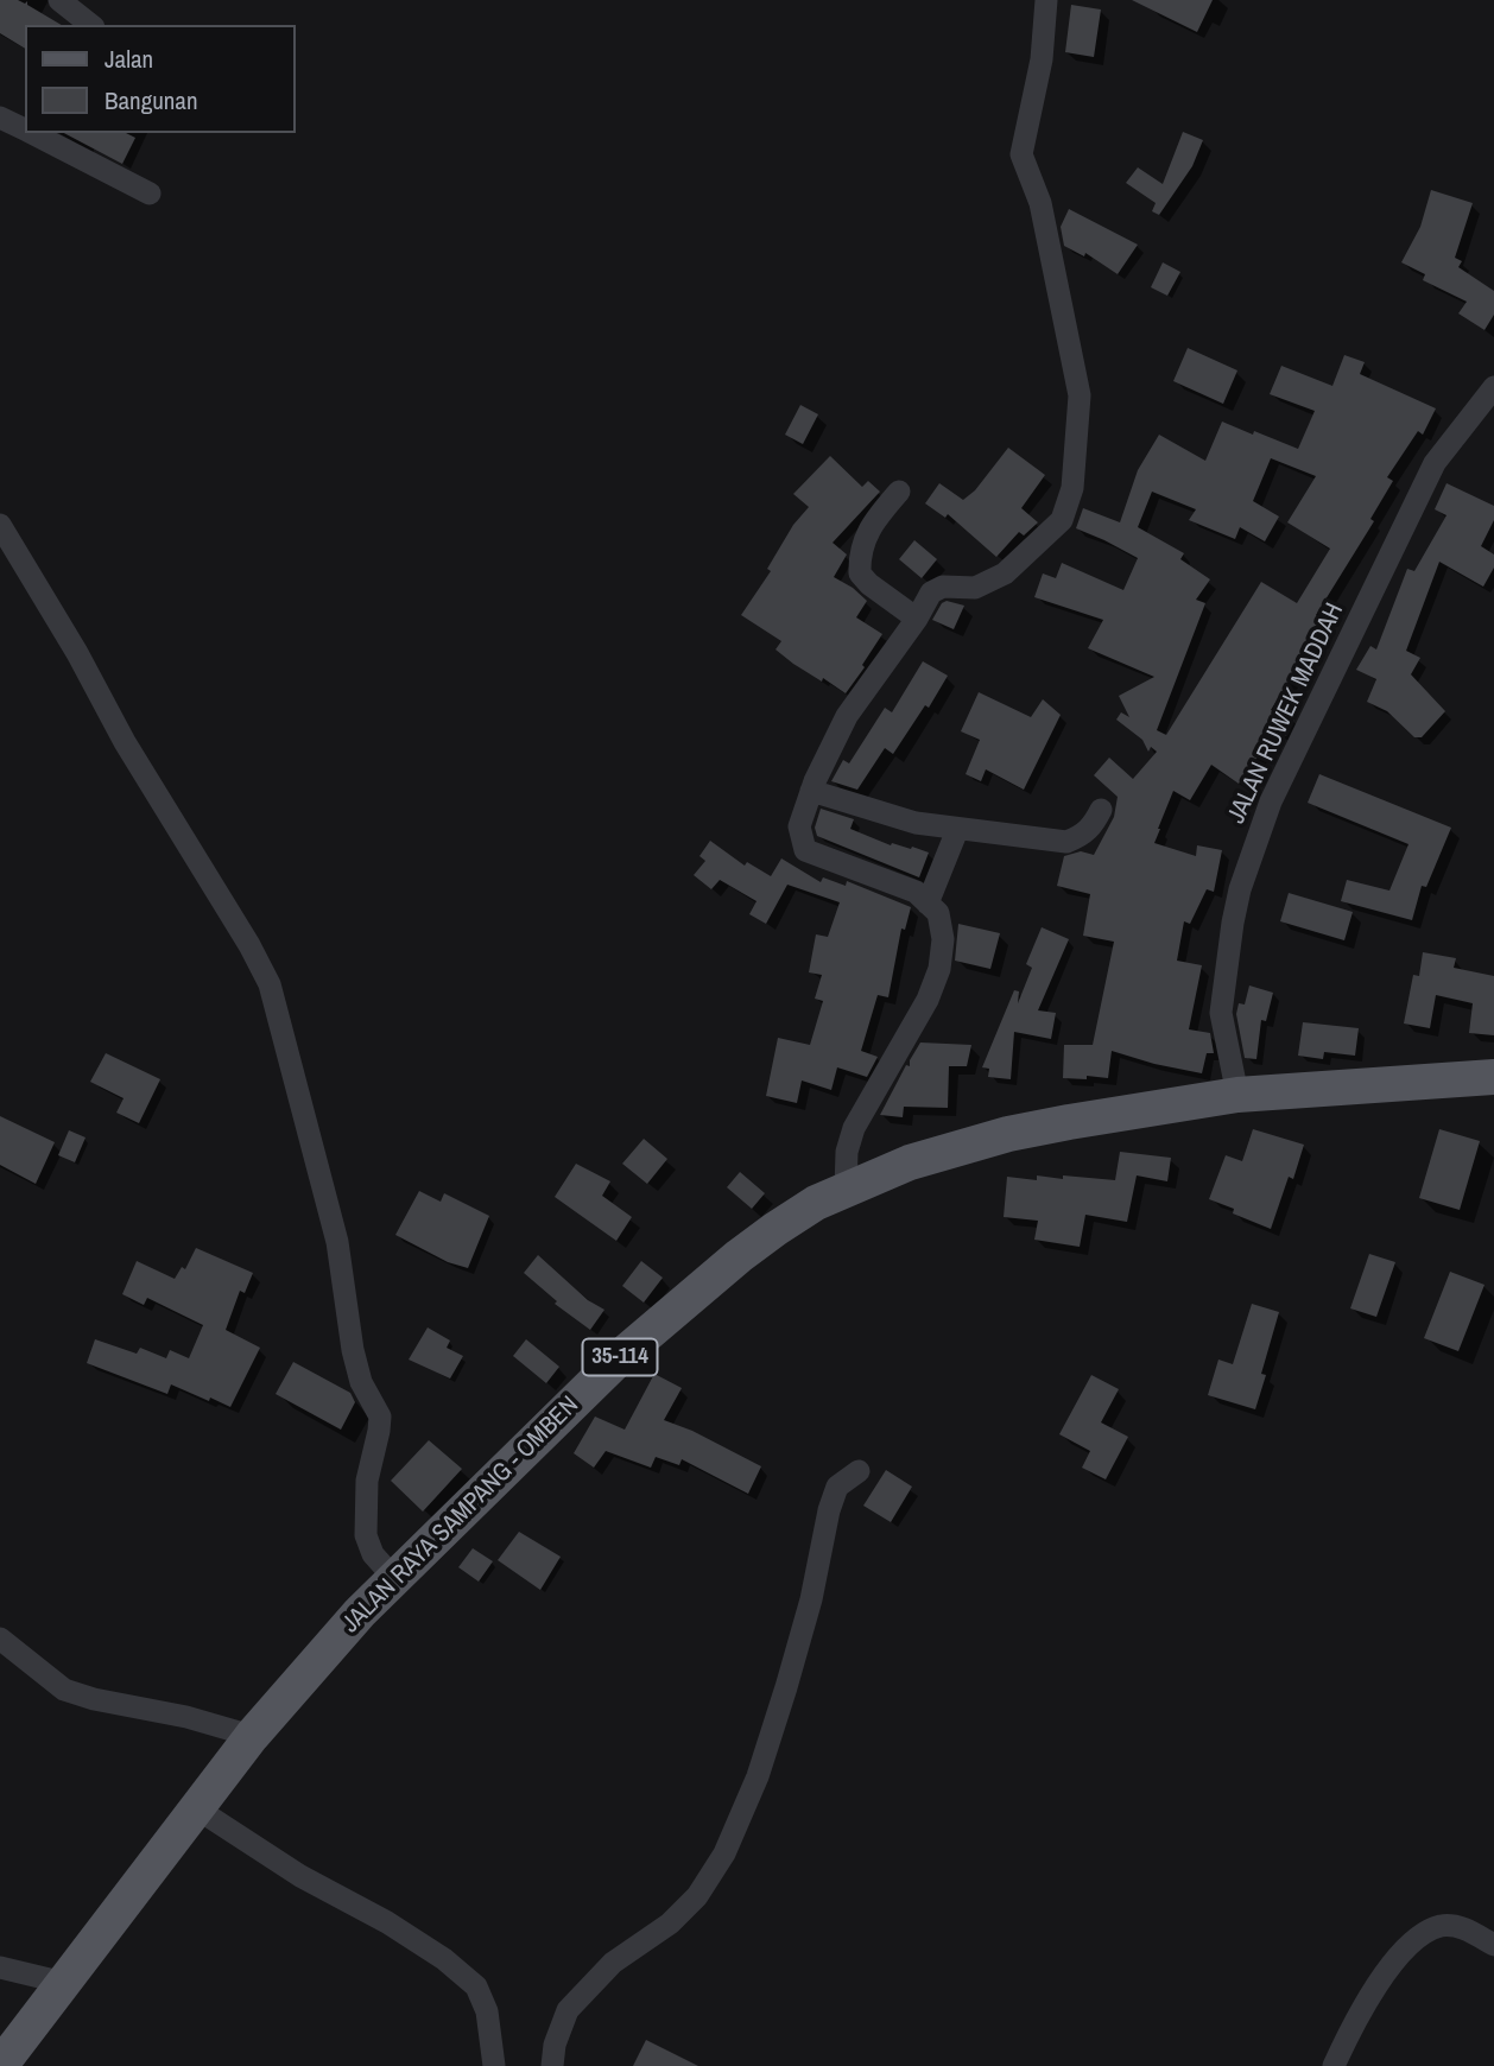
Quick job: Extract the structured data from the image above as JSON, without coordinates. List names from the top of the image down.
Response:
{
  "streets": {
    "main road": ["35-114", "JALAN RAYA SAMPANG - OMBEN"],
    "street": ["JALAN RUWEK MADDAH"]
  },
  "crossings": [
    ["JALAN RUWEK MADDAH", "JALAN RAYA SAMPANG - OMBEN"]
  ],
  "legend": ["Jalan", "Bangunan"]
}
